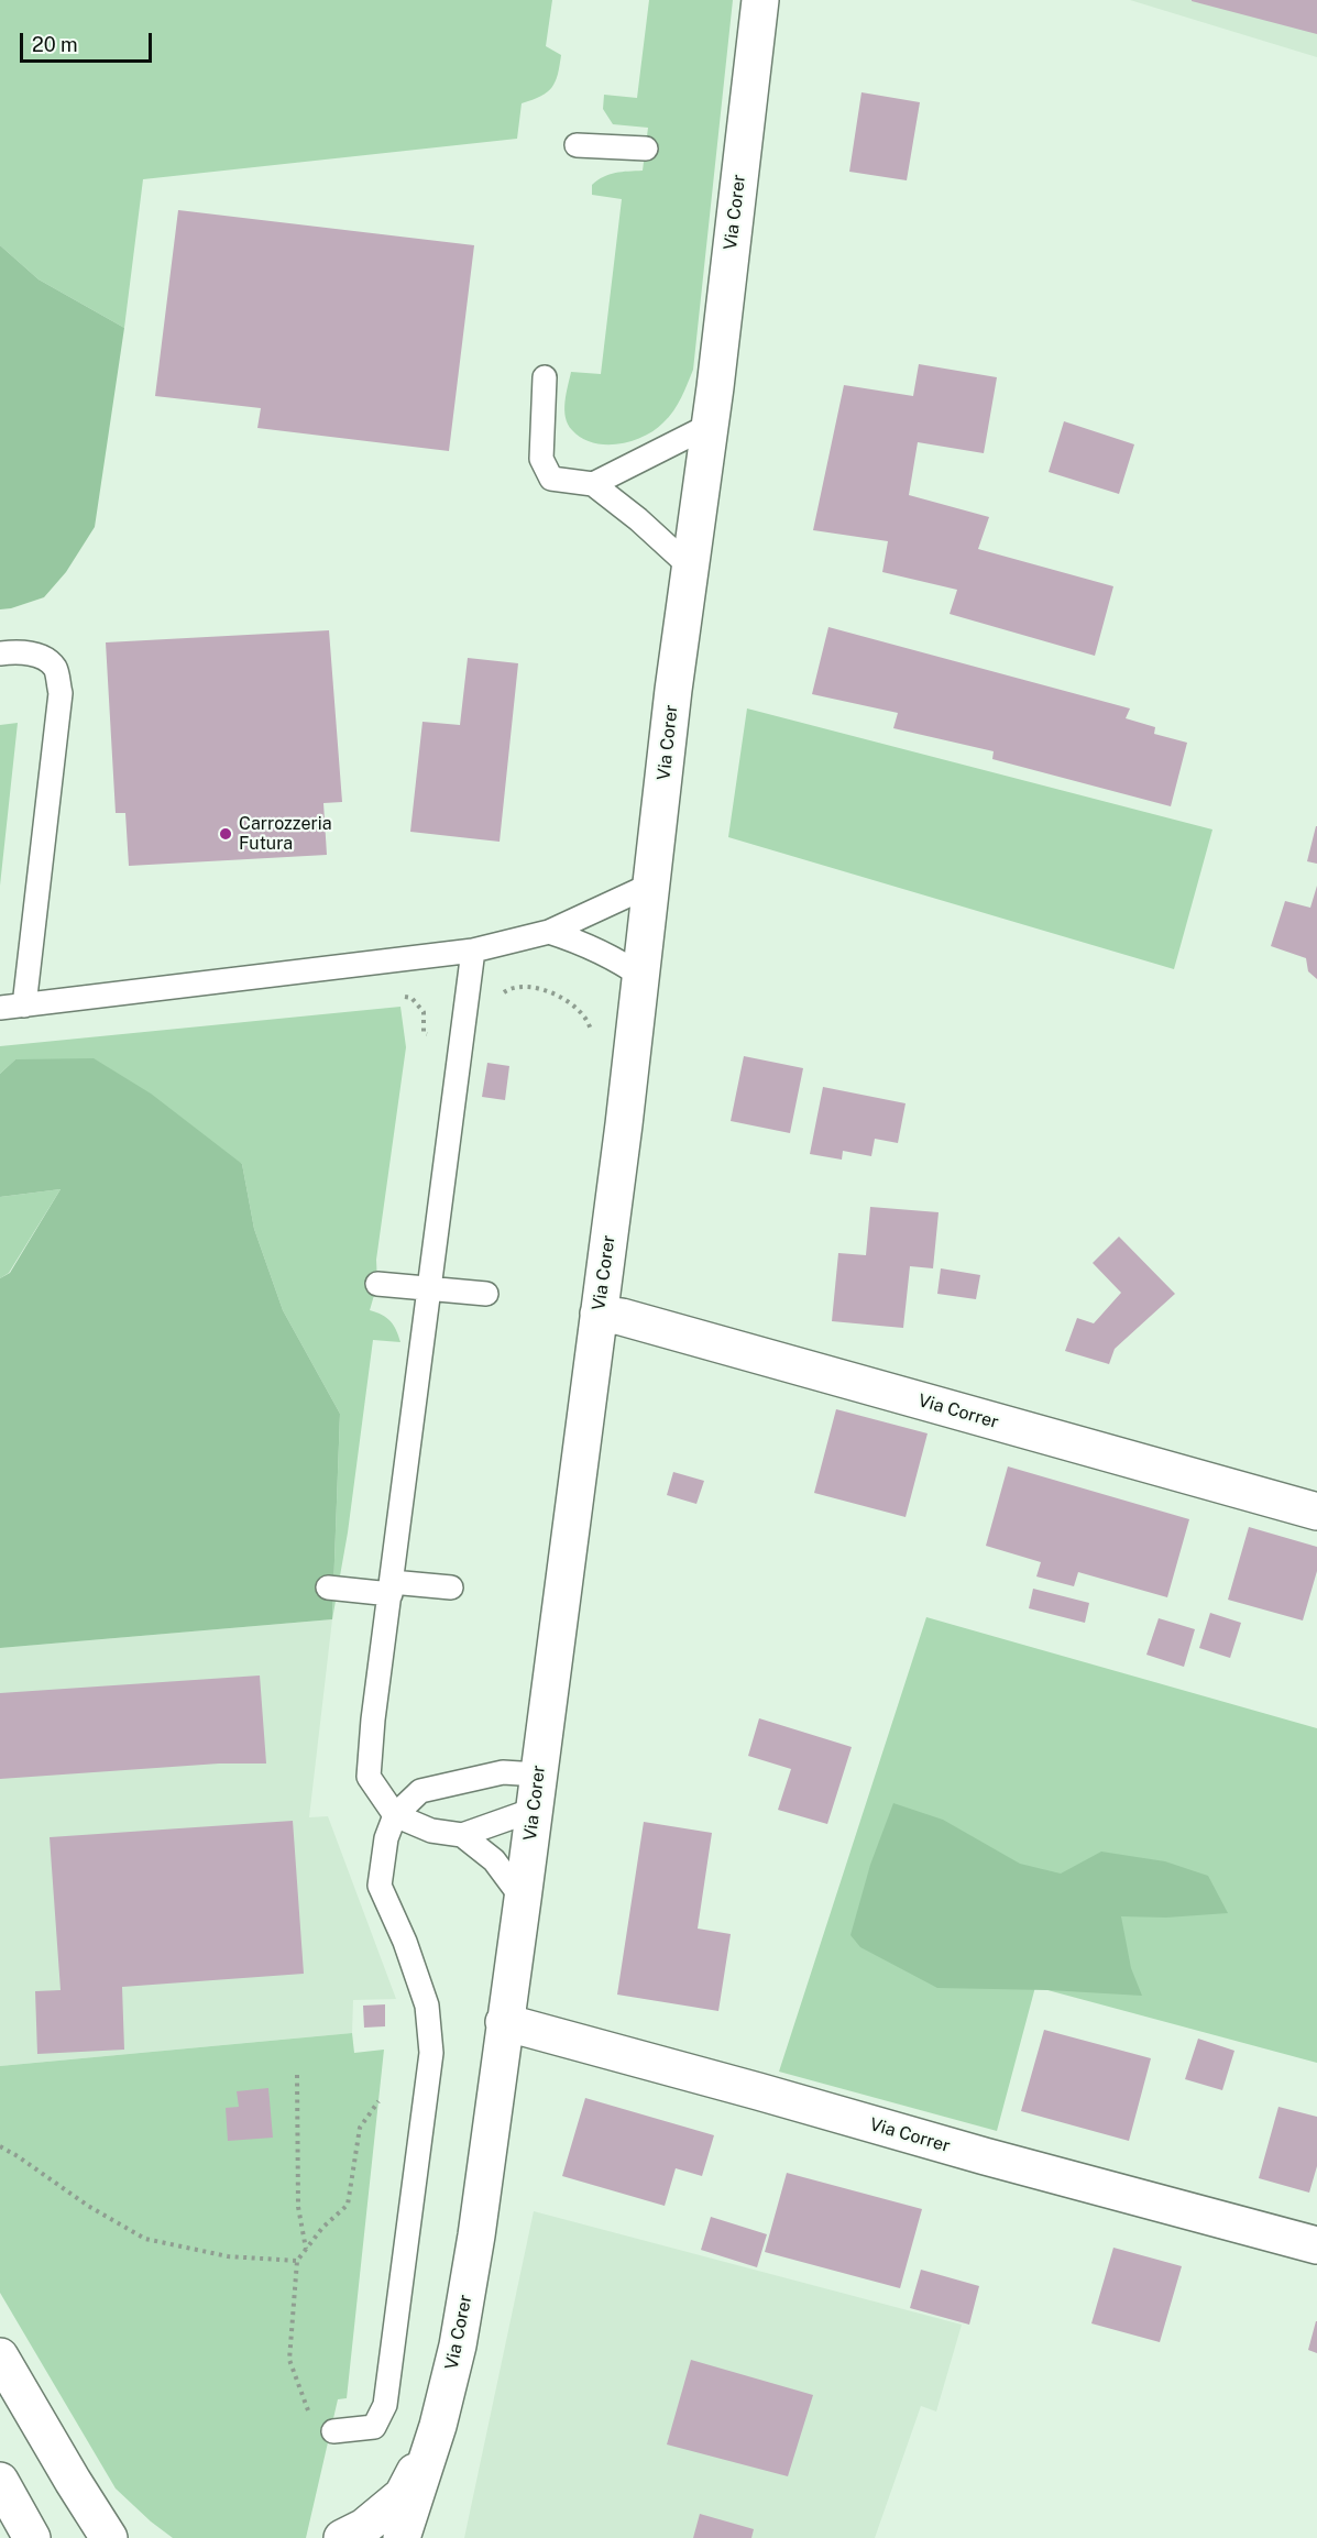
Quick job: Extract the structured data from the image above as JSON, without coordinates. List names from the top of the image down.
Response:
{
  "streets": {
    "street": ["Via Corer", "Via Correr"]
  },
  "crossings": [
    ["Via Corer", "Via Correr"]
  ],
  "places": ["Carrozzeria Futura"],
  "scale_bar": "20 m"
}
